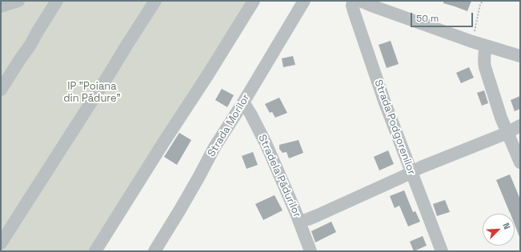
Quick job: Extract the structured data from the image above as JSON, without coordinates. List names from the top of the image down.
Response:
{
  "streets": {
    "street": ["Strada Morilor", "Strada Podgorenilor", "Stradela Pădurilor"]
  },
  "crossings": [
    ["Strada Morilor", "Stradela Pădurilor"]
  ],
  "parks": ["IP \"Poiana din Pădure\""],
  "scale_bar": "50 m",
  "north": "top right"
}
